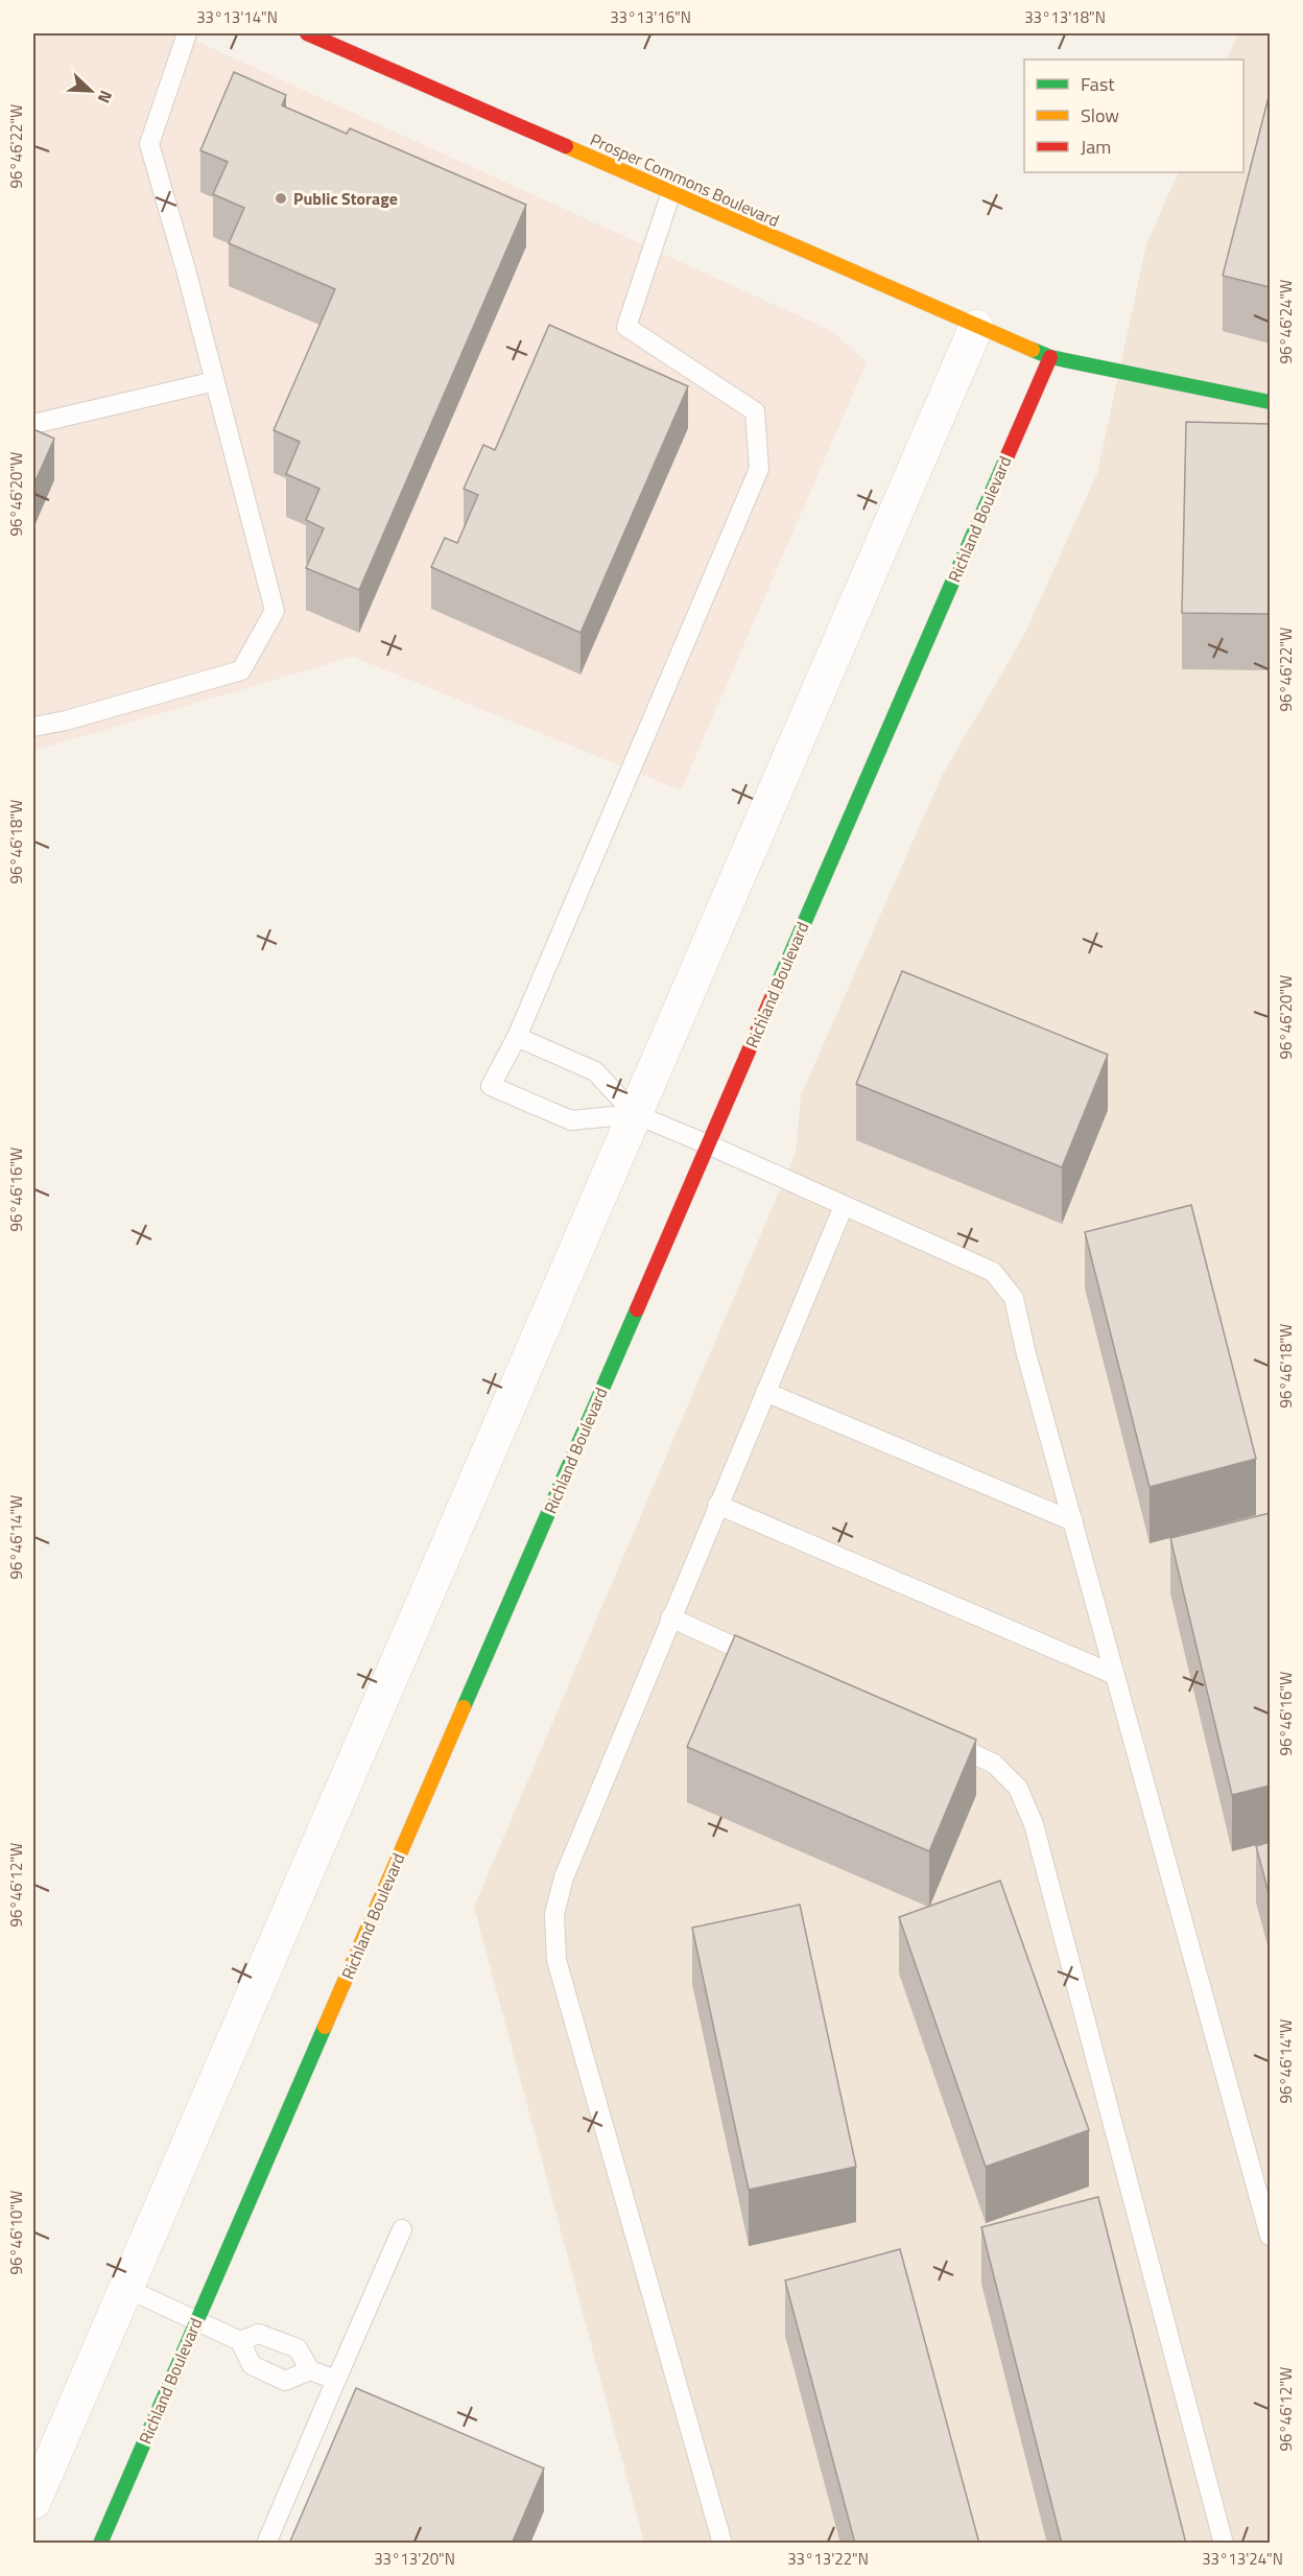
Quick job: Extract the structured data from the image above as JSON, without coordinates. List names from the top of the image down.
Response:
{
  "streets": {
    "street": ["Prosper Commons Boulevard", "Richland Boulevard"]
  },
  "crossings": [
    ["Prosper Commons Boulevard", "Richland Boulevard"]
  ],
  "places": ["Public Storage"],
  "legend": ["Fast", "Slow", "Jam"],
  "north": "bottom right",
  "coordinates": [
    "33°13'14\"N",
    "33°13'16\"N",
    "33°13'18\"N",
    "96°46'22\"W",
    "96°46'24\"W",
    "96°46'20\"W",
    "96°46'18\"W",
    "96°46'16\"W",
    "96°46'14\"W",
    "96°46'12\"W",
    "96°46'10\"W",
    "33°13'20\"N",
    "33°13'22\"N",
    "33°13'24\"N"
  ]
}
